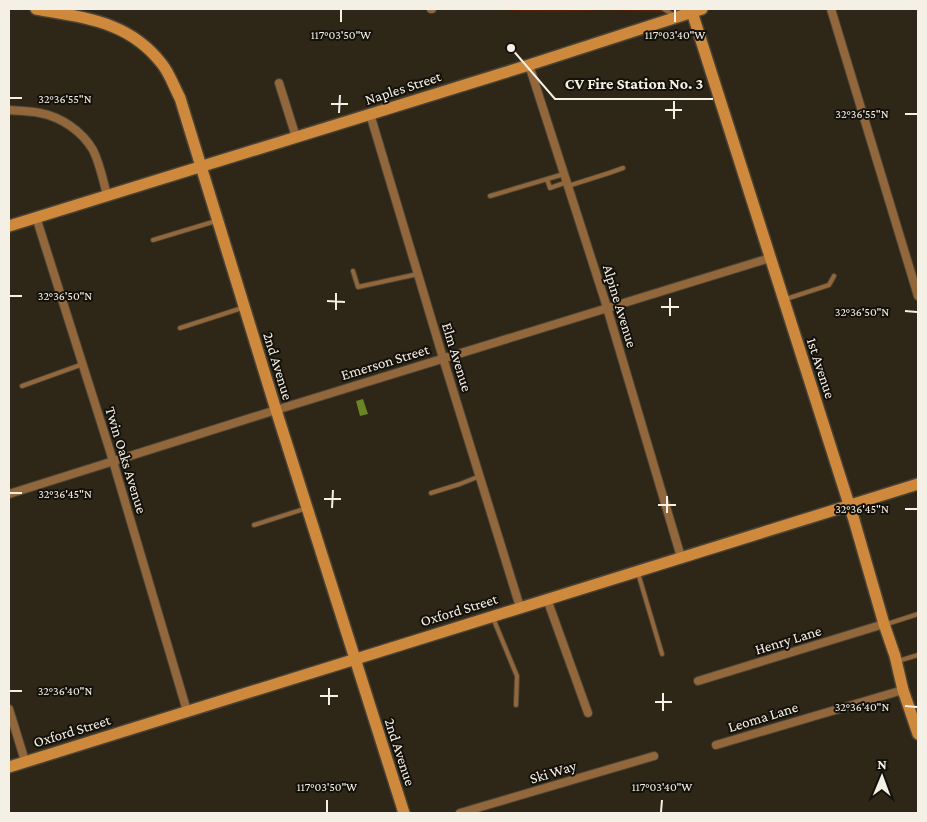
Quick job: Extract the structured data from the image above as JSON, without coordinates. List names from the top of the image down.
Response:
{
  "streets": {
    "street": [
      "Naples Street",
      "Alpine Avenue",
      "Elm Avenue",
      "Emerson Street",
      "2nd Avenue",
      "1st Avenue",
      "Twin Oaks Avenue",
      "Oxford Street",
      "Henry Lane",
      "Leoma Lane",
      "Ski Way"
    ]
  },
  "crossings": [
    ["Naples Street", "Alpine Avenue"],
    ["Naples Street", "Elm Avenue"],
    ["Naples Street", "2nd Avenue"],
    ["Naples Street", "1st Avenue"],
    ["Naples Street", "Twin Oaks Avenue"],
    ["Alpine Avenue", "Emerson Street"],
    ["Alpine Avenue", "Oxford Street"],
    ["Elm Avenue", "Emerson Street"],
    ["Elm Avenue", "Oxford Street"],
    ["Emerson Street", "2nd Avenue"],
    ["Emerson Street", "1st Avenue"],
    ["Emerson Street", "Twin Oaks Avenue"],
    ["2nd Avenue", "Oxford Street"],
    ["1st Avenue", "Oxford Street"],
    ["1st Avenue", "Henry Lane"],
    ["1st Avenue", "Leoma Lane"],
    ["Twin Oaks Avenue", "Oxford Street"]
  ],
  "places": ["CV Fire Station No. 3"],
  "north": "top",
  "coordinates": [
    "117°03'50\"W",
    "117°03'40\"W",
    "32°36'55\"N",
    "32°36'50\"N",
    "32°36'45\"N",
    "32°36'40\"N"
  ]
}
